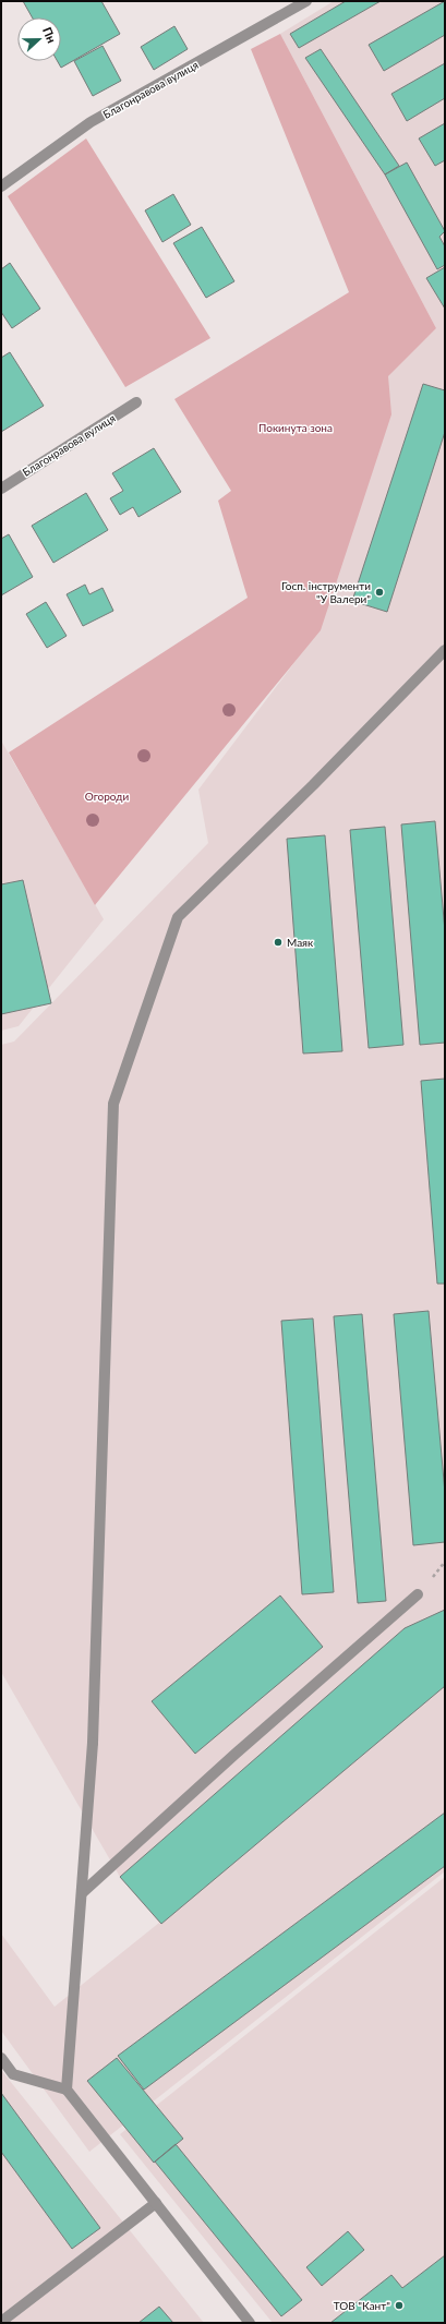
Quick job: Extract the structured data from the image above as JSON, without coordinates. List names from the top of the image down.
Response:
{
  "streets": {
    "street": ["Благонравова вулиця"]
  },
  "parks": ["Покинута зона", "Огороди"],
  "places": ["Госп. інструменти \"У Валери\"", "Маяк", "ТОВ \"Кант\""],
  "north": "right"
}
